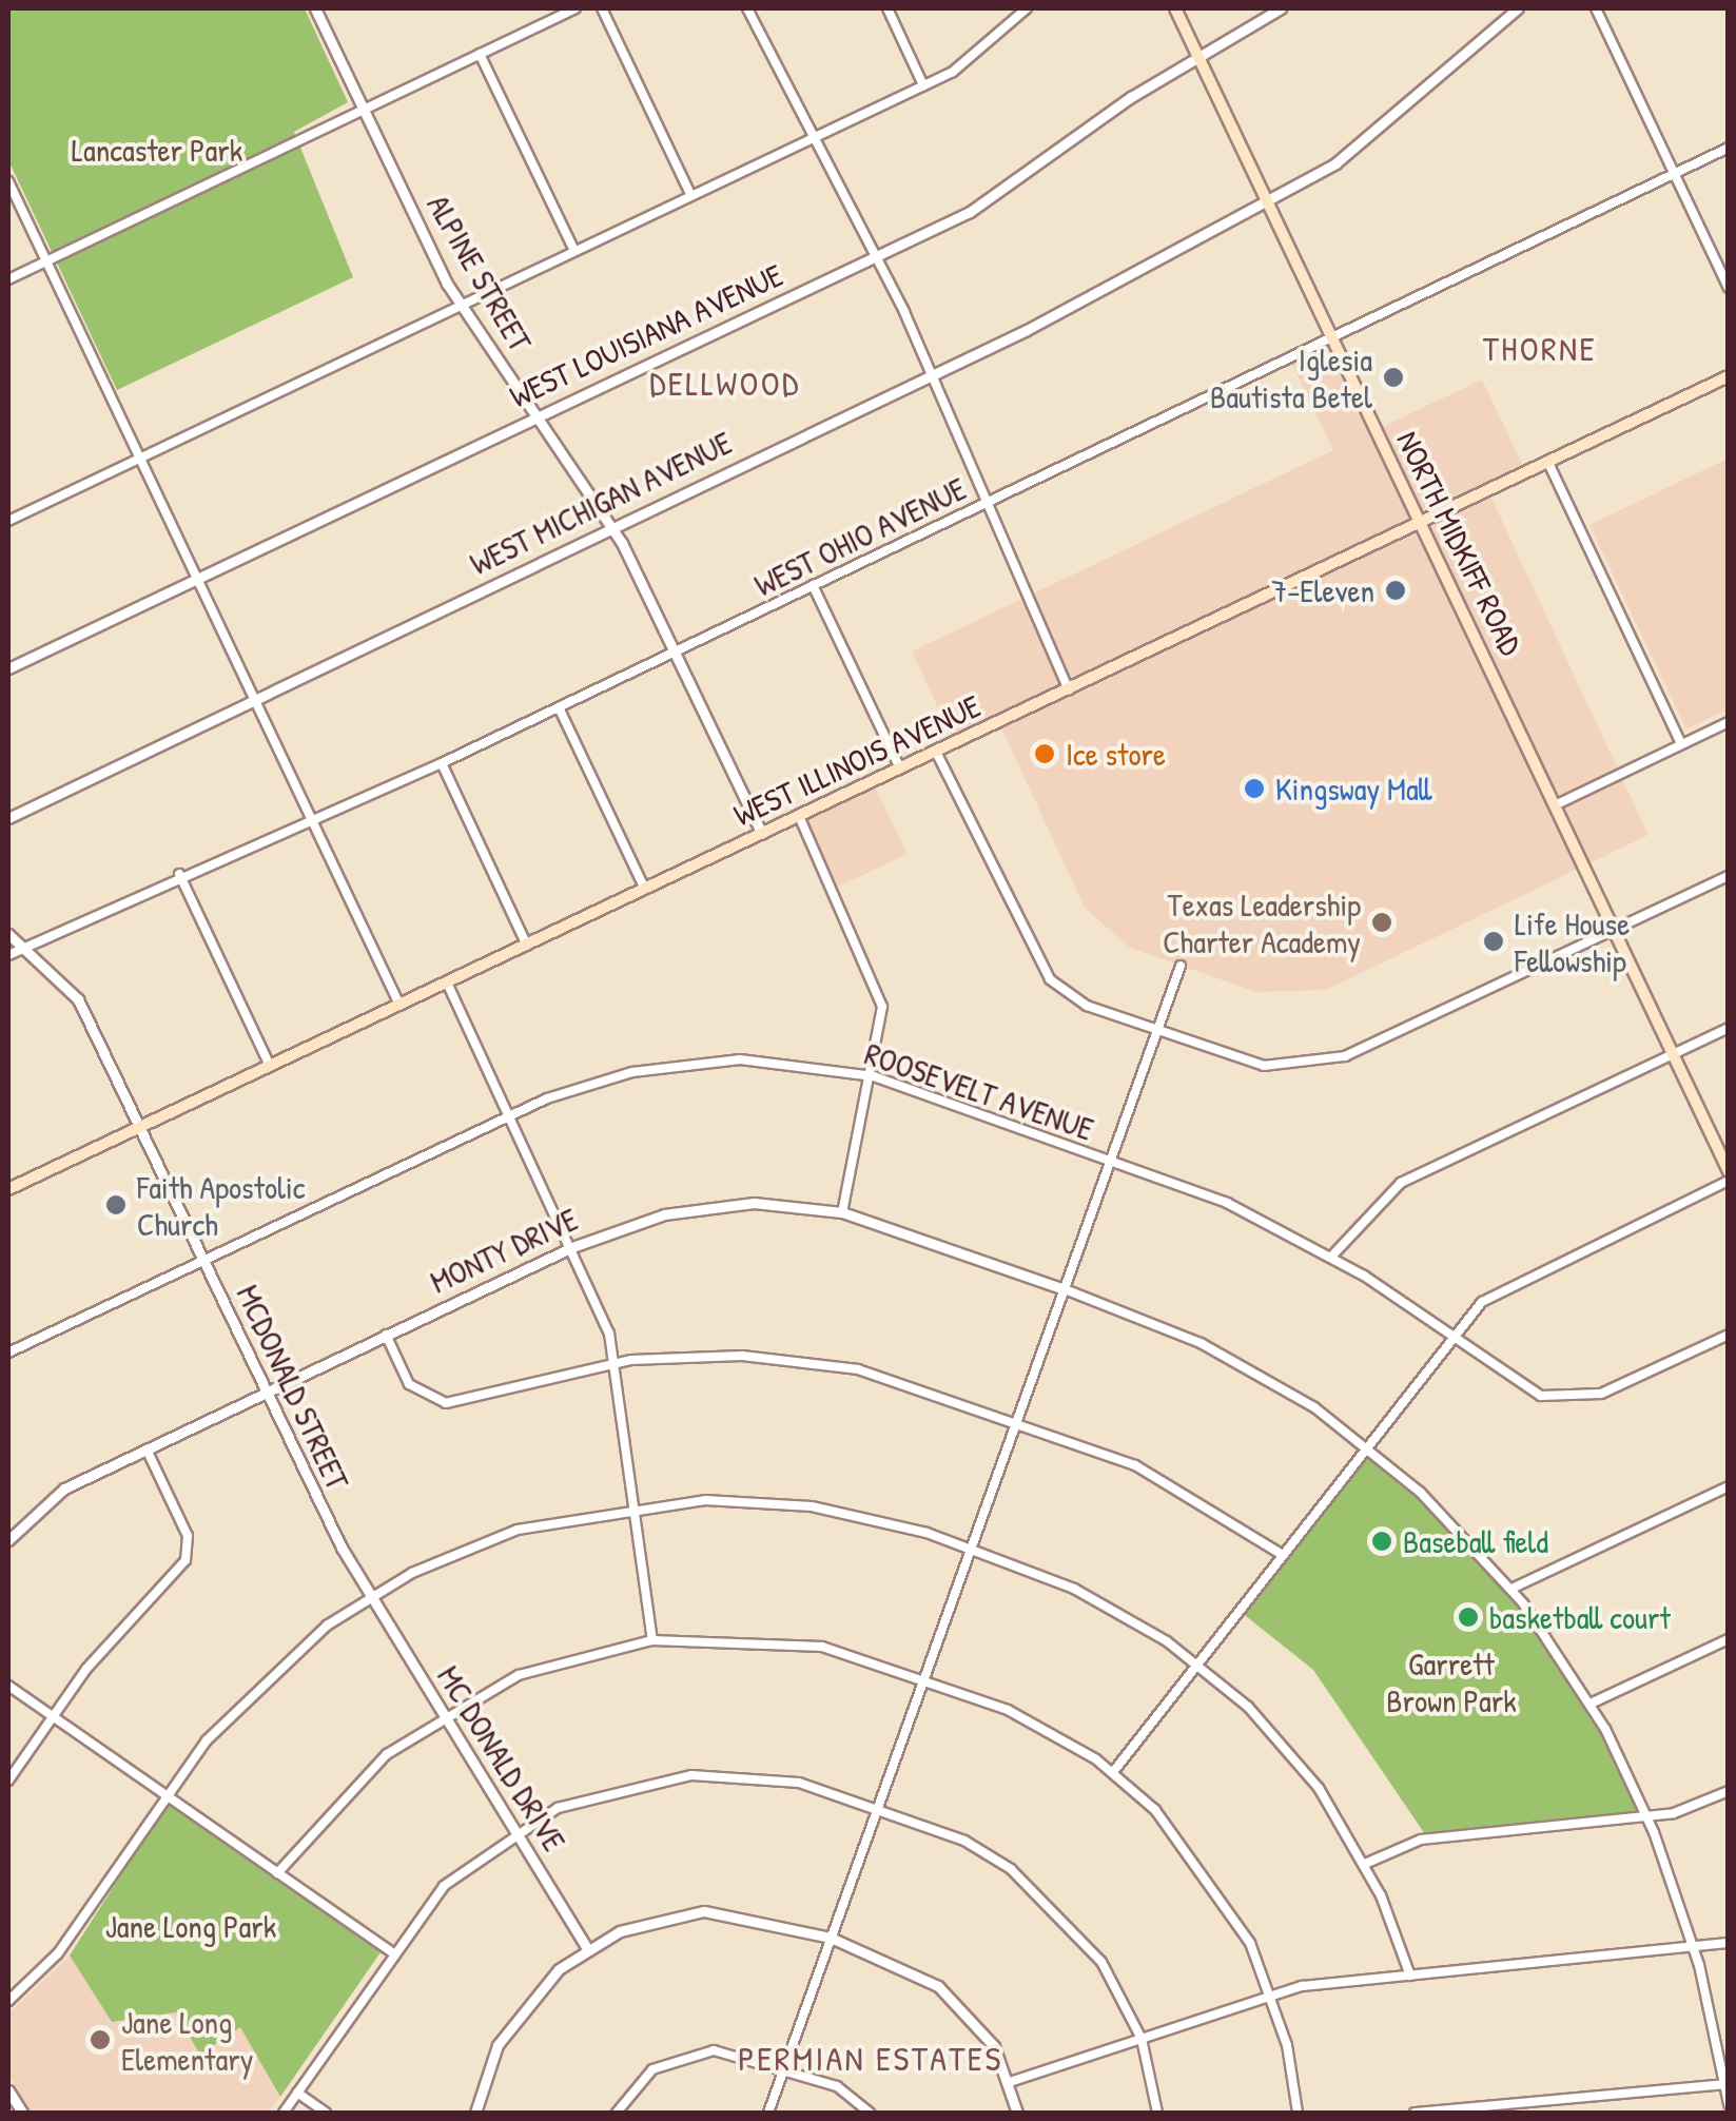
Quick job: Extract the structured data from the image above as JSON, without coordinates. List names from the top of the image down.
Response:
{
  "streets": {
    "main road": ["NORTH MIDKIFF ROAD", "WEST ILLINOIS AVENUE"],
    "street": [
      "ALPINE STREET",
      "WEST LOUISIANA AVENUE",
      "WEST MICHIGAN AVENUE",
      "WEST OHIO AVENUE",
      "ROOSEVELT AVENUE",
      "MONTY DRIVE",
      "MCDONALD STREET",
      "MC DONALD DRIVE"
    ]
  },
  "crossings": [
    ["ALPINE STREET", "WEST LOUISIANA AVENUE"],
    ["ALPINE STREET", "WEST MICHIGAN AVENUE"],
    ["ALPINE STREET", "WEST OHIO AVENUE"],
    ["ALPINE STREET", "WEST ILLINOIS AVENUE"],
    ["WEST LOUISIANA AVENUE", "NORTH MIDKIFF ROAD"],
    ["WEST MICHIGAN AVENUE", "NORTH MIDKIFF ROAD"],
    ["WEST OHIO AVENUE", "NORTH MIDKIFF ROAD"],
    ["WEST OHIO AVENUE", "MCDONALD STREET"],
    ["NORTH MIDKIFF ROAD", "WEST ILLINOIS AVENUE"],
    ["WEST ILLINOIS AVENUE", "MCDONALD STREET"],
    ["ROOSEVELT AVENUE", "MCDONALD STREET"],
    ["MONTY DRIVE", "MCDONALD STREET"],
    ["MCDONALD STREET", "MC DONALD DRIVE"]
  ],
  "districts": ["THORNE", "DELLWOOD", "PERMIAN ESTATES"],
  "parks": ["Lancaster Park", "Garrett Brown Park", "Jane Long Park"],
  "places": [
    "Iglesia Bautista Betel",
    "7-Eleven",
    "Ice store",
    "Kingsway Mall",
    "Texas Leadership Charter Academy",
    "Life House Fellowship",
    "Faith Apostolic Church",
    "Baseball field",
    "basketball court",
    "Jane Long Elementary"
  ]
}
